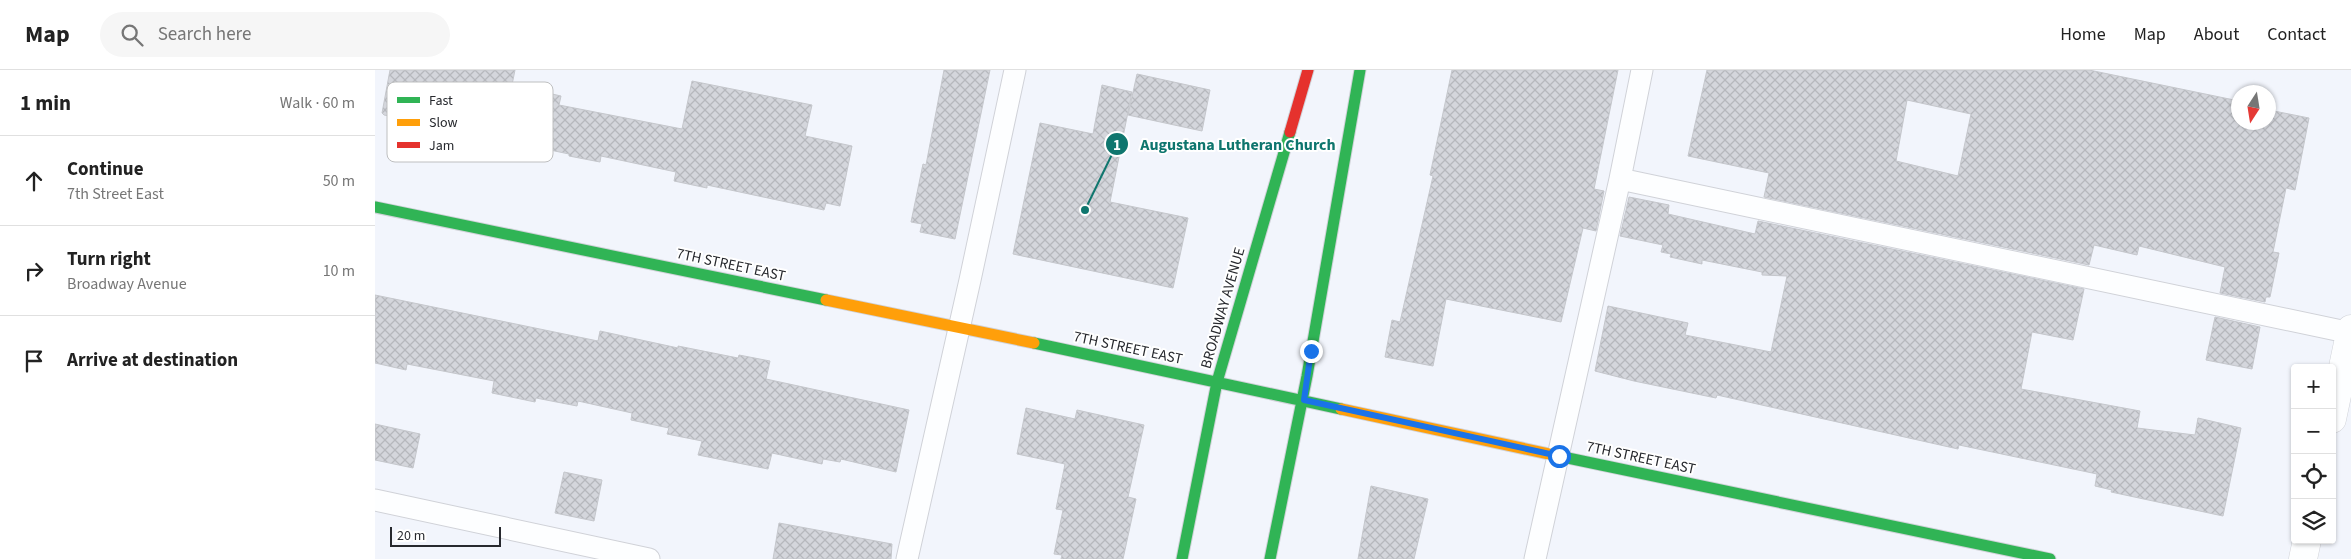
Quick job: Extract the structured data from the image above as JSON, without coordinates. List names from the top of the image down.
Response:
{
  "streets": {
    "street": ["7TH STREET EAST", "BROADWAY AVENUE"]
  },
  "crossings": [
    ["7TH STREET EAST", "BROADWAY AVENUE"]
  ],
  "places": ["Augustana Lutheran Church"],
  "legend": ["Fast", "Slow", "Jam"],
  "scale_bar": "20 m",
  "north": "bottom",
  "page": {
    "header": "Map",
    "search": "Search here",
    "nav": [
      "Home",
      "Map",
      "About",
      "Contact"
    ],
    "heading": ["1 min", "Walk · 60 m"],
    "list": [
      ["Continue", "7th Street East", "50 m"],
      ["Turn right", "Broadway Avenue", "10 m"],
      "Arrive at destination"
    ],
    "map_buttons": ["+", "−"],
    "scale": "20 m"
  }
}
